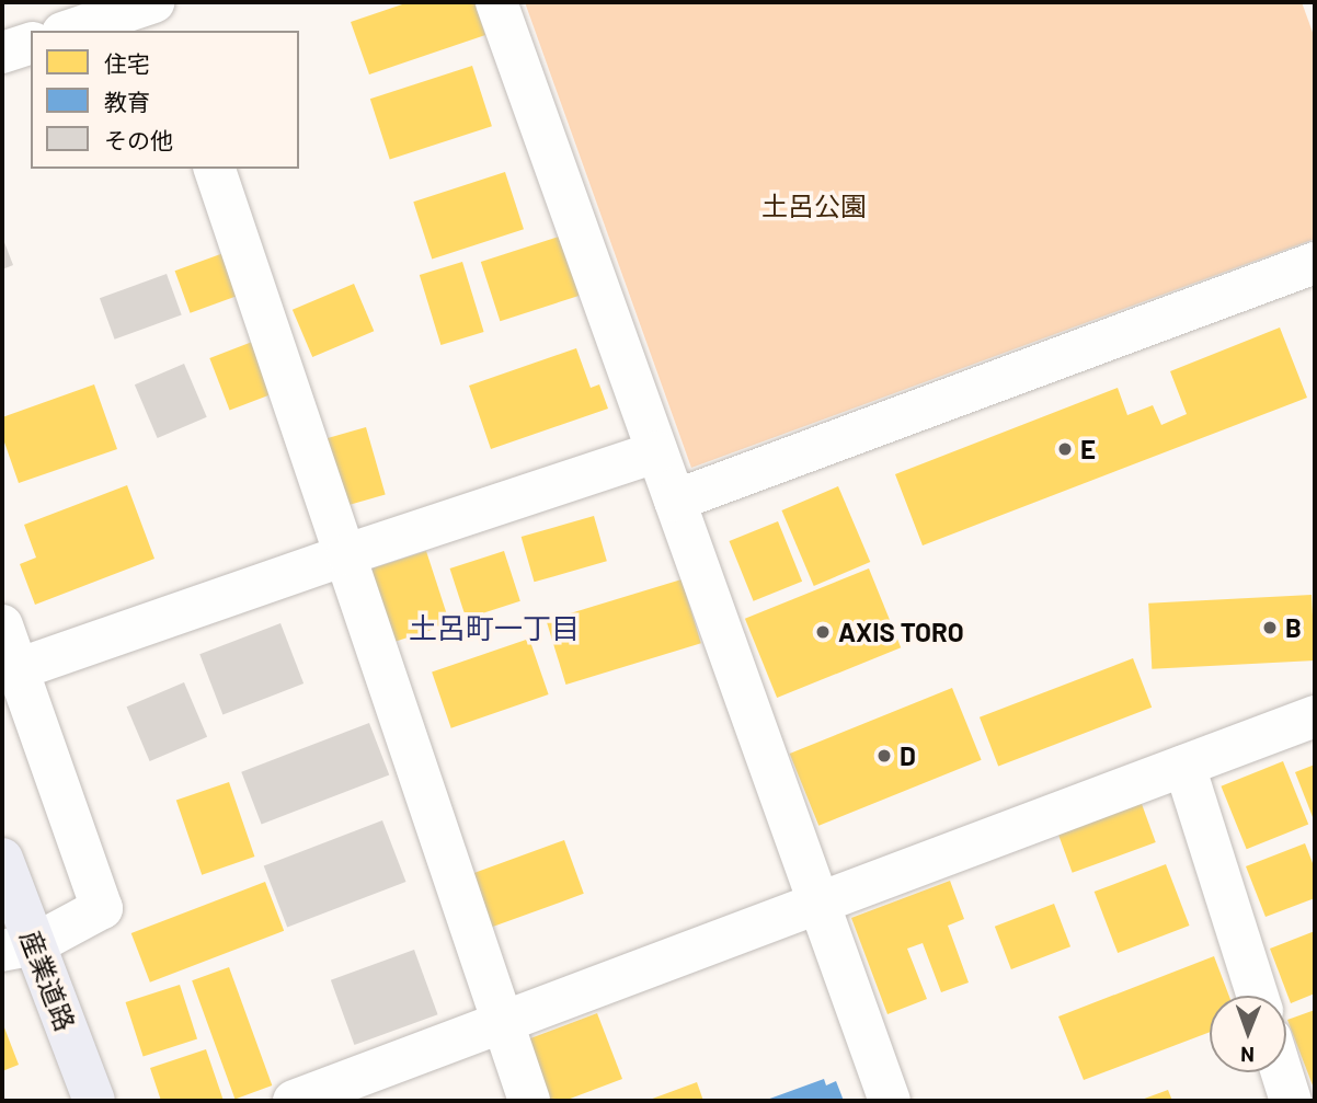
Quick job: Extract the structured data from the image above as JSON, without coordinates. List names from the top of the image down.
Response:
{
  "streets": {
    "main road": ["産業道路"]
  },
  "districts": ["土呂町一丁目"],
  "parks": ["土呂公園"],
  "places": [
    "E",
    "B",
    "AXIS TORO",
    "D"
  ],
  "legend": ["住宅", "教育", "その他"],
  "north": "bottom"
}
